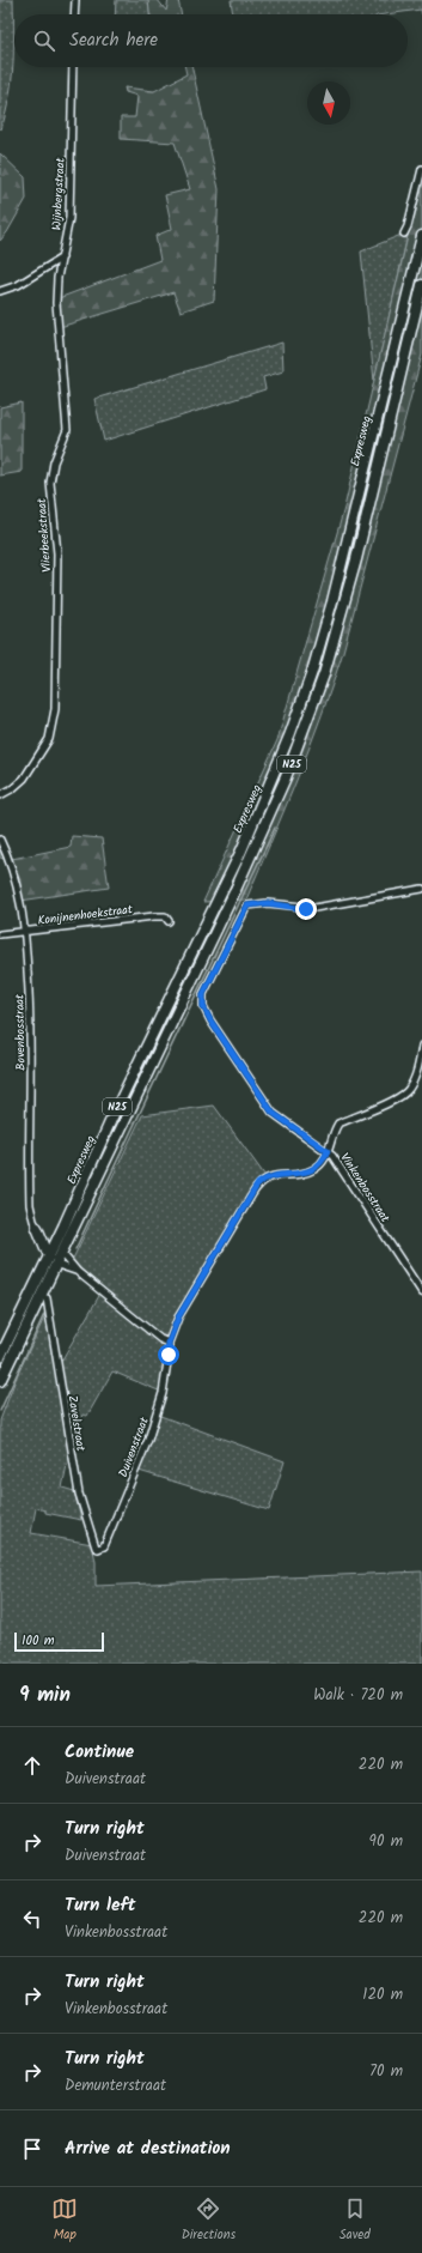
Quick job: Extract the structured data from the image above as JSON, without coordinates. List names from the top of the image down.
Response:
{
  "streets": {
    "highway": ["Expresweg", "N25"],
    "street": [
      "Wijnbergstraat",
      "Vlierbeekstraat",
      "Konijnenhoekstraat",
      "Bovenbosstraat",
      "Vinkenbosstraat",
      "Zavelstraat",
      "Duivenstraat"
    ]
  },
  "crossings": [
    ["Wijnbergstraat", "Vlierbeekstraat"],
    ["Konijnenhoekstraat", "Bovenbosstraat"],
    ["Vinkenbosstraat", "Duivenstraat"],
    ["Zavelstraat", "Duivenstraat"]
  ],
  "scale_bar": "100 m",
  "north": "bottom",
  "page": {
    "search": "Search here",
    "scale": "100 m",
    "heading": ["9 min", "Walk · 720 m"],
    "list": [
      ["Continue", "Duivenstraat", "220 m"],
      ["Turn right", "Duivenstraat", "90 m"],
      ["Turn left", "Vinkenbosstraat", "220 m"],
      ["Turn right", "Vinkenbosstraat", "120 m"],
      ["Turn right", "Demunterstraat", "70 m"],
      "Arrive at destination"
    ],
    "nav": ["Map", "Directions", "Saved"]
  }
}
